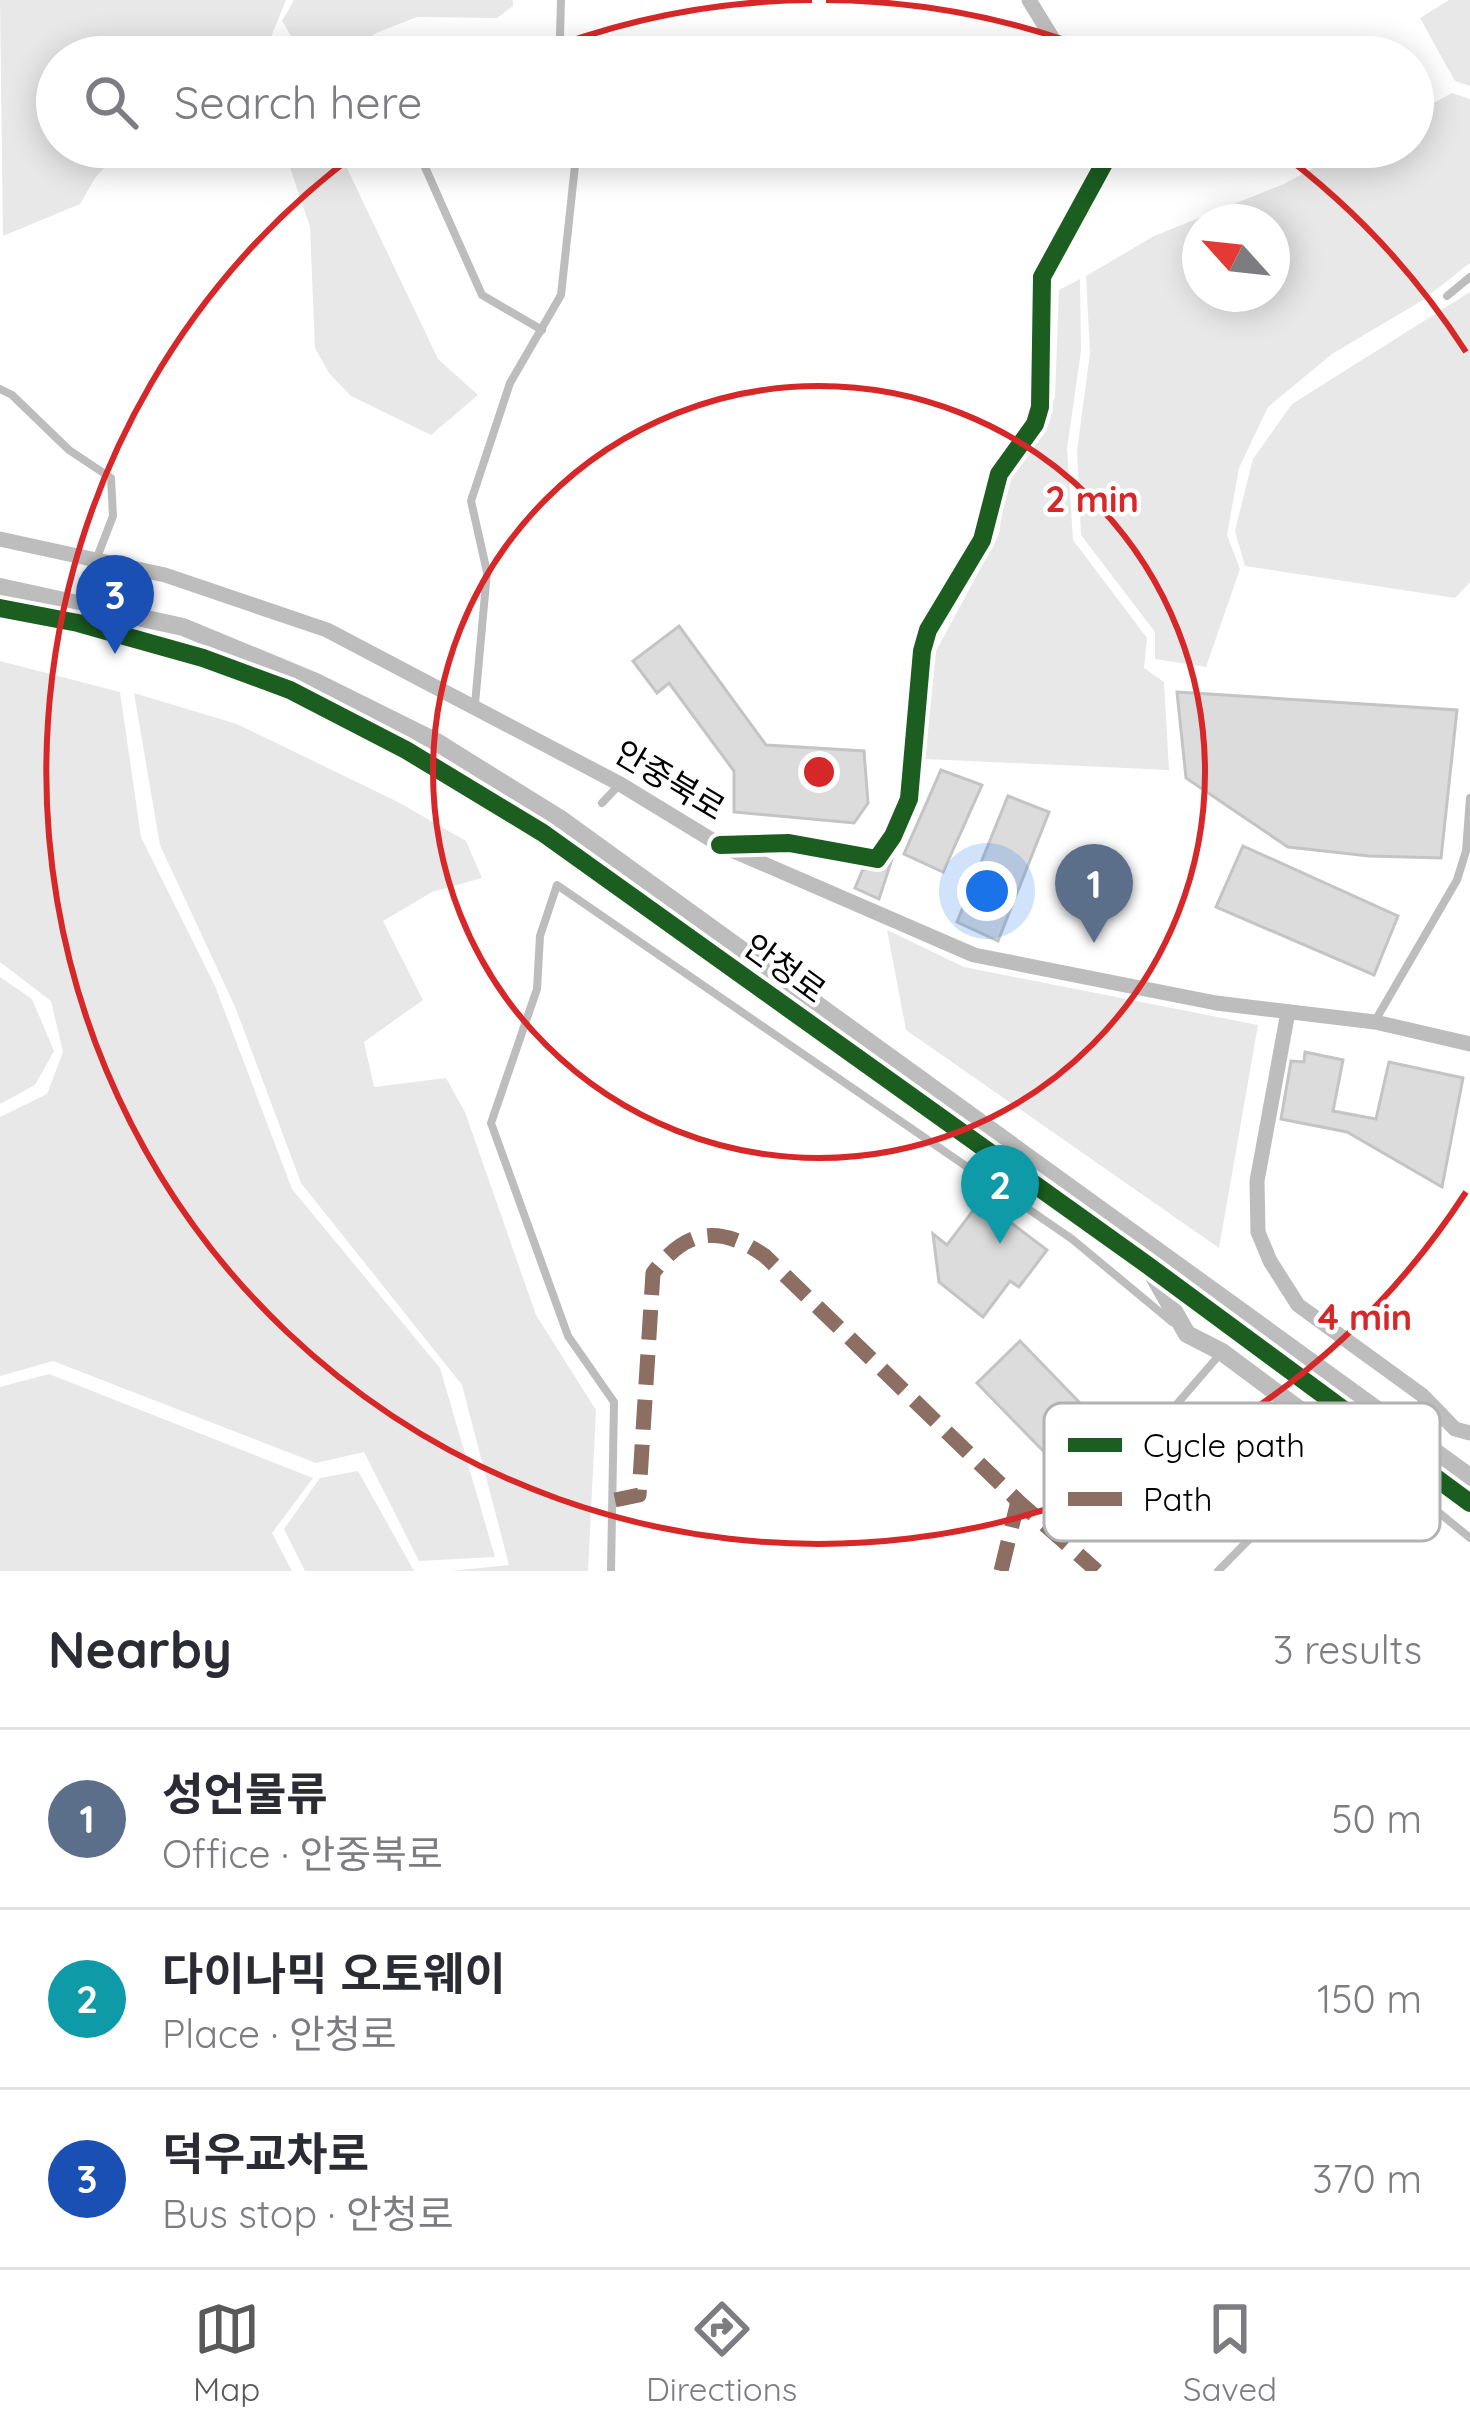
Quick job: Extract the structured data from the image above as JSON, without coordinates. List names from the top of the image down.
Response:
{
  "streets": {
    "street": ["안중북로", "안청로"]
  },
  "legend": ["Cycle path", "Path"],
  "north": "top left",
  "page": {
    "search": "Search here",
    "pins": ["3", "1", "2"],
    "heading": ["Nearby", "3 results"],
    "list": [
      {
        "mark": "1",
        "name": "성언물류",
        "note": "Office · 안중북로",
        "value": "50 m"
      },
      {
        "mark": "2",
        "name": "다이나믹 오토웨이",
        "note": "Place · 안청로",
        "value": "150 m"
      },
      {
        "mark": "3",
        "name": "덕우교차로",
        "note": "Bus stop · 안청로",
        "value": "370 m"
      }
    ],
    "nav": ["Map", "Directions", "Saved"]
  },
  "rings": ["2 min", "4 min"]
}
